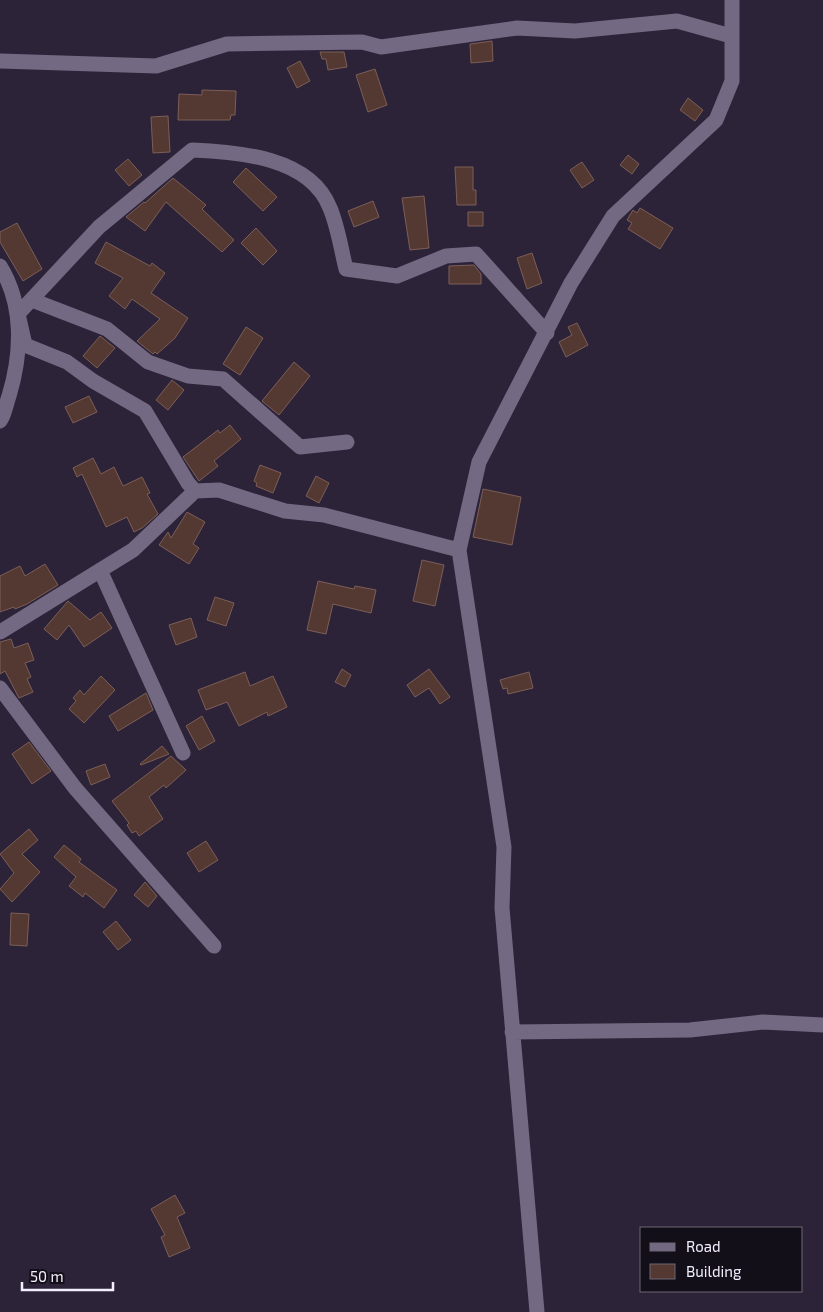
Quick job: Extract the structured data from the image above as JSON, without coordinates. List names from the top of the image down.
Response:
{
  "legend": ["Road", "Building"],
  "scale_bar": "50 m"
}
